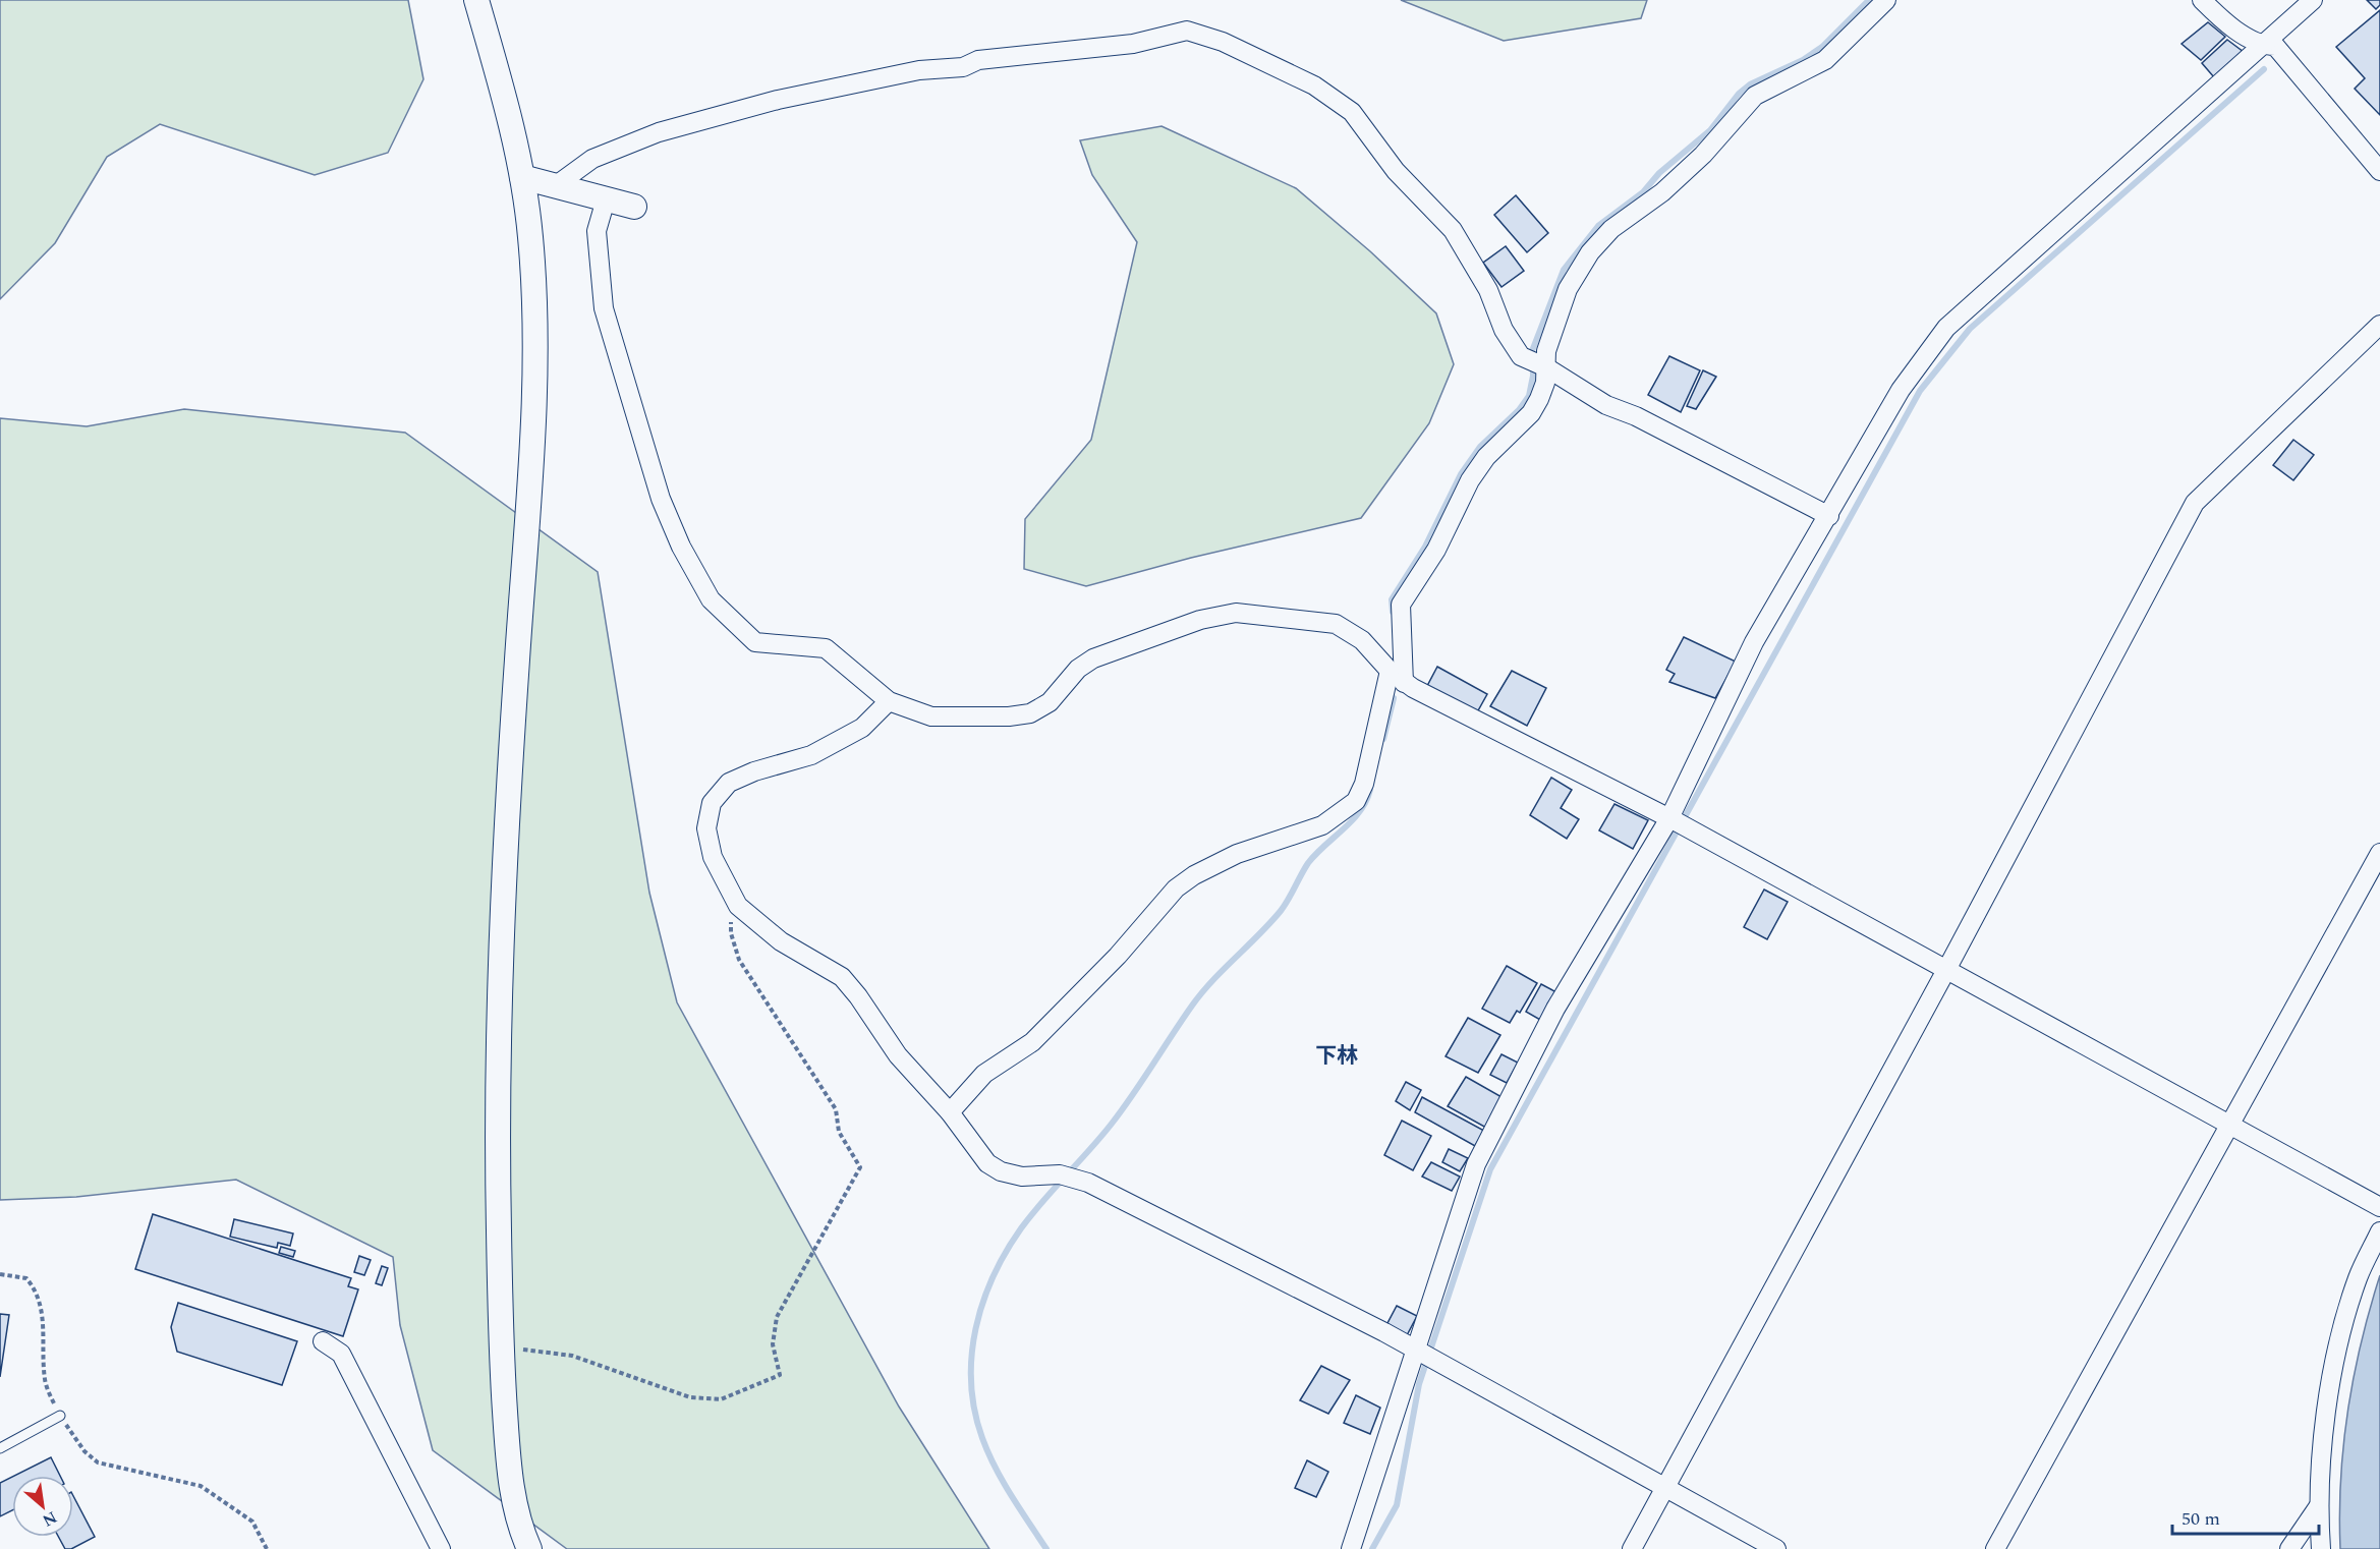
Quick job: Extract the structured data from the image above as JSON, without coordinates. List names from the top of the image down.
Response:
{
  "districts": ["下林"],
  "scale_bar": "50 m",
  "north": "bottom right"
}
